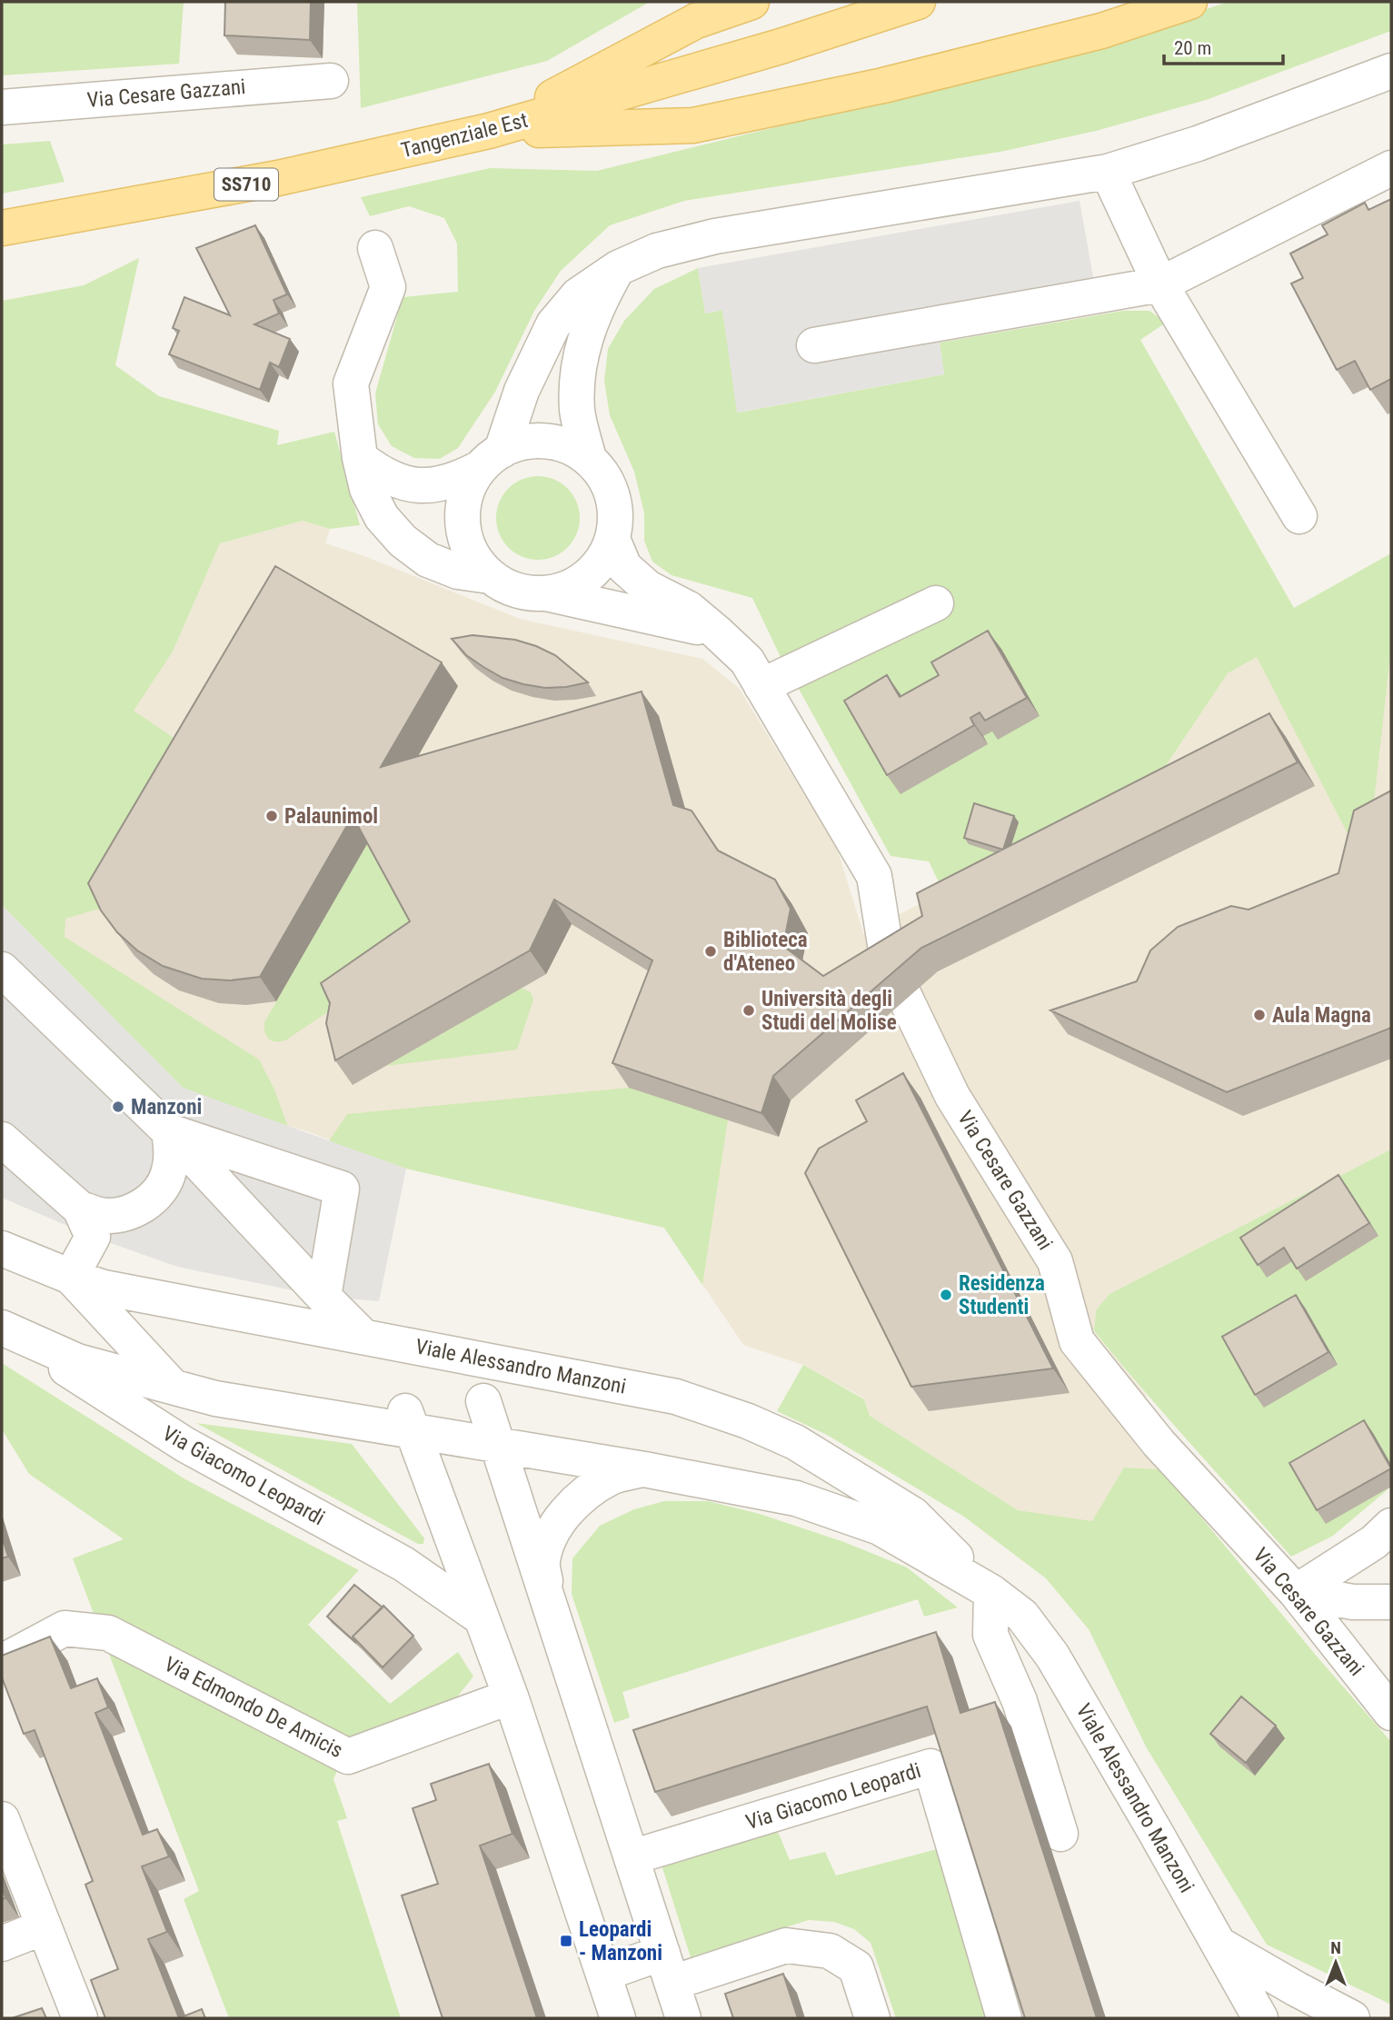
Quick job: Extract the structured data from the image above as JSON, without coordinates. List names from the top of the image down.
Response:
{
  "streets": {
    "main road": ["Tangenziale Est", "SS710"],
    "street": [
      "Via Cesare Gazzani",
      "Viale Alessandro Manzoni",
      "Via Giacomo Leopardi",
      "Via Edmondo De Amicis"
    ]
  },
  "crossings": [
    ["Viale Alessandro Manzoni", "Via Giacomo Leopardi"]
  ],
  "places": {
    "other": [
      "Palaunimol",
      "Biblioteca d'Ateneo",
      "Università degli Studi del Molise",
      "Aula Magna",
      "Manzoni",
      "Residenza Studenti"
    ],
    "transit": ["Leopardi - Manzoni"]
  },
  "scale_bar": "20 m",
  "north": "top"
}
